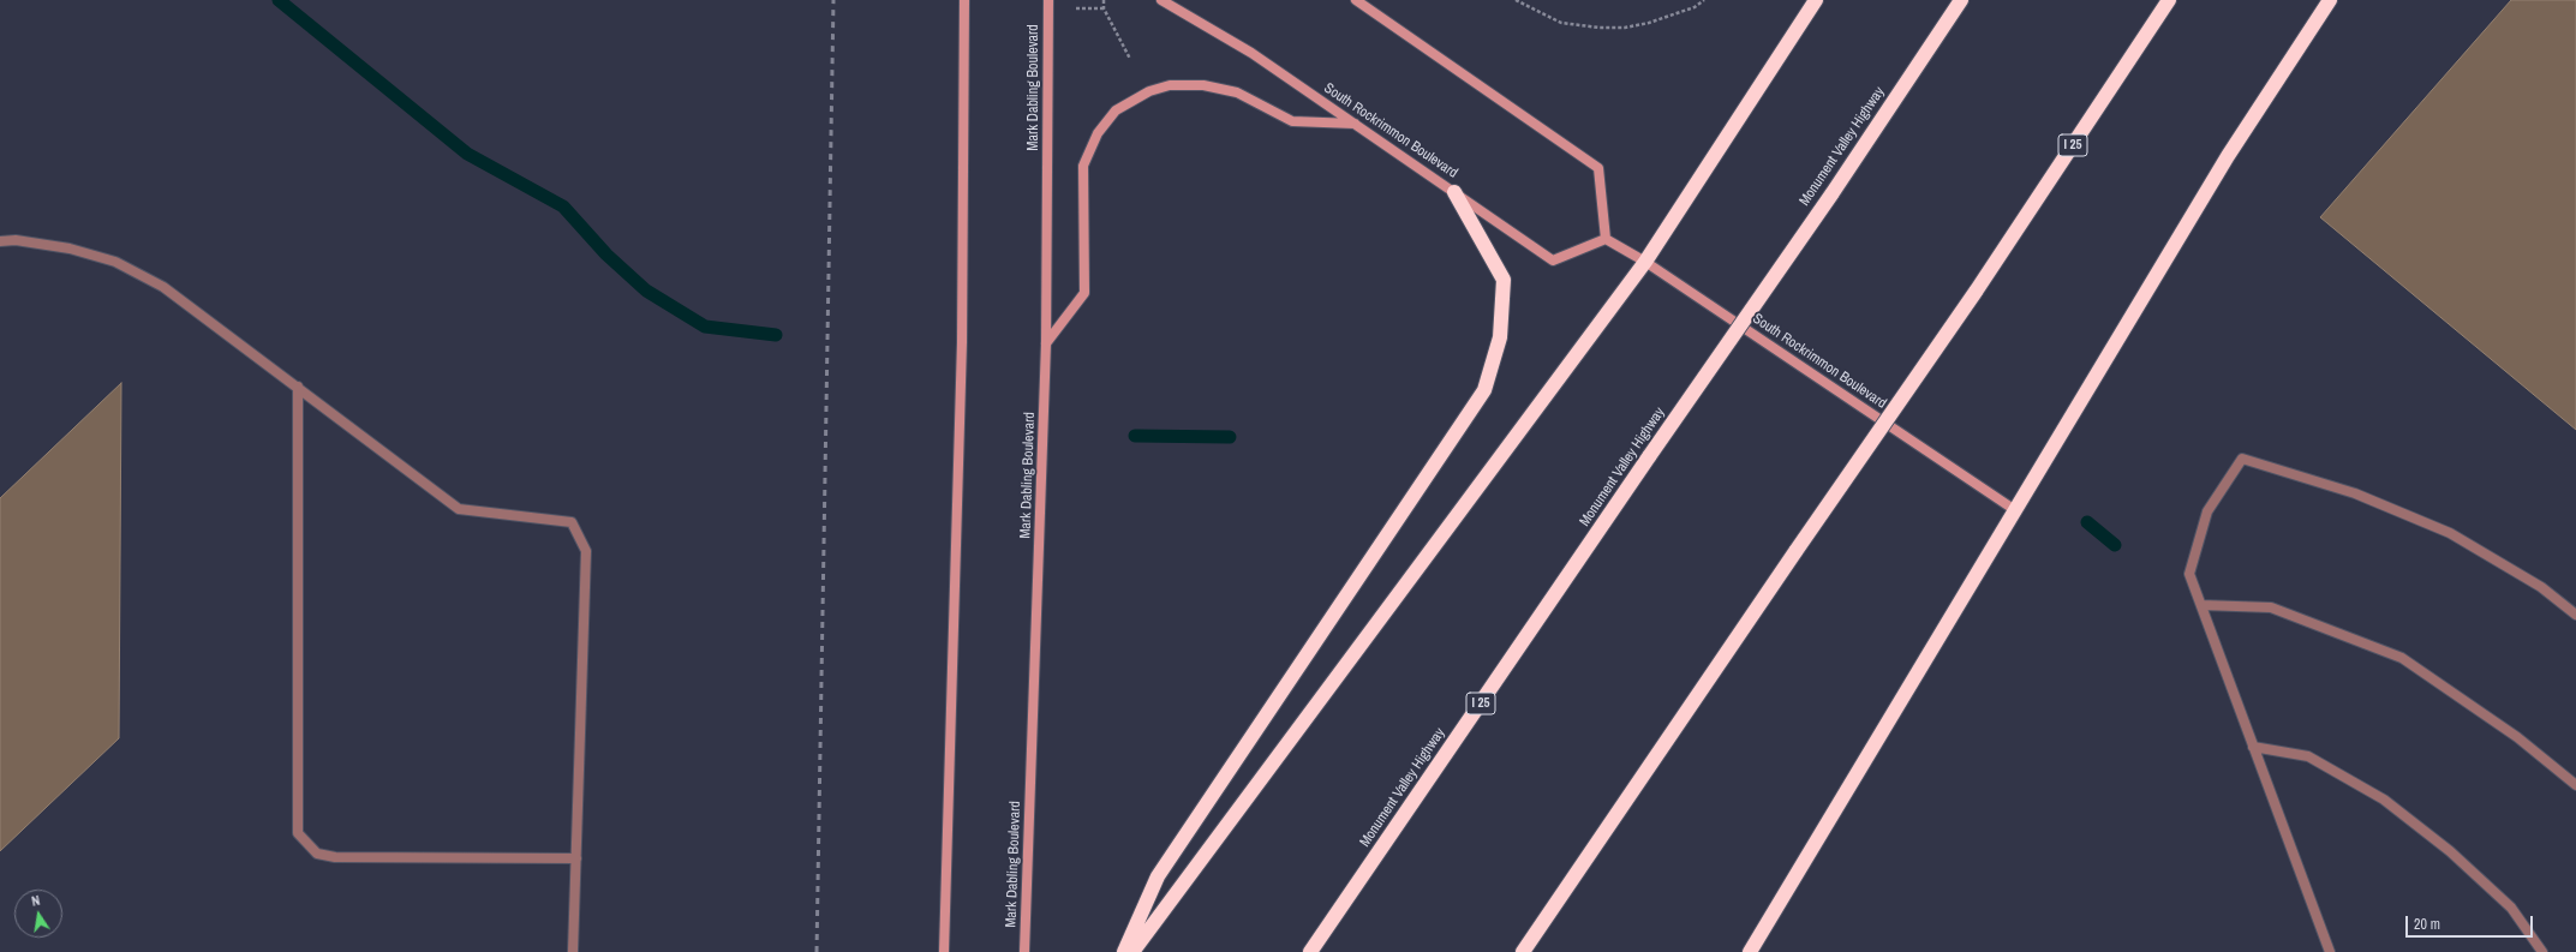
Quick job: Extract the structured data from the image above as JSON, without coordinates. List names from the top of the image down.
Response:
{
  "streets": {
    "highway": ["I 25", "Monument Valley Highway"],
    "main road": ["Mark Dabling Boulevard", "South Rockrimmon Boulevard"]
  },
  "scale_bar": "20 m",
  "north": "top"
}
